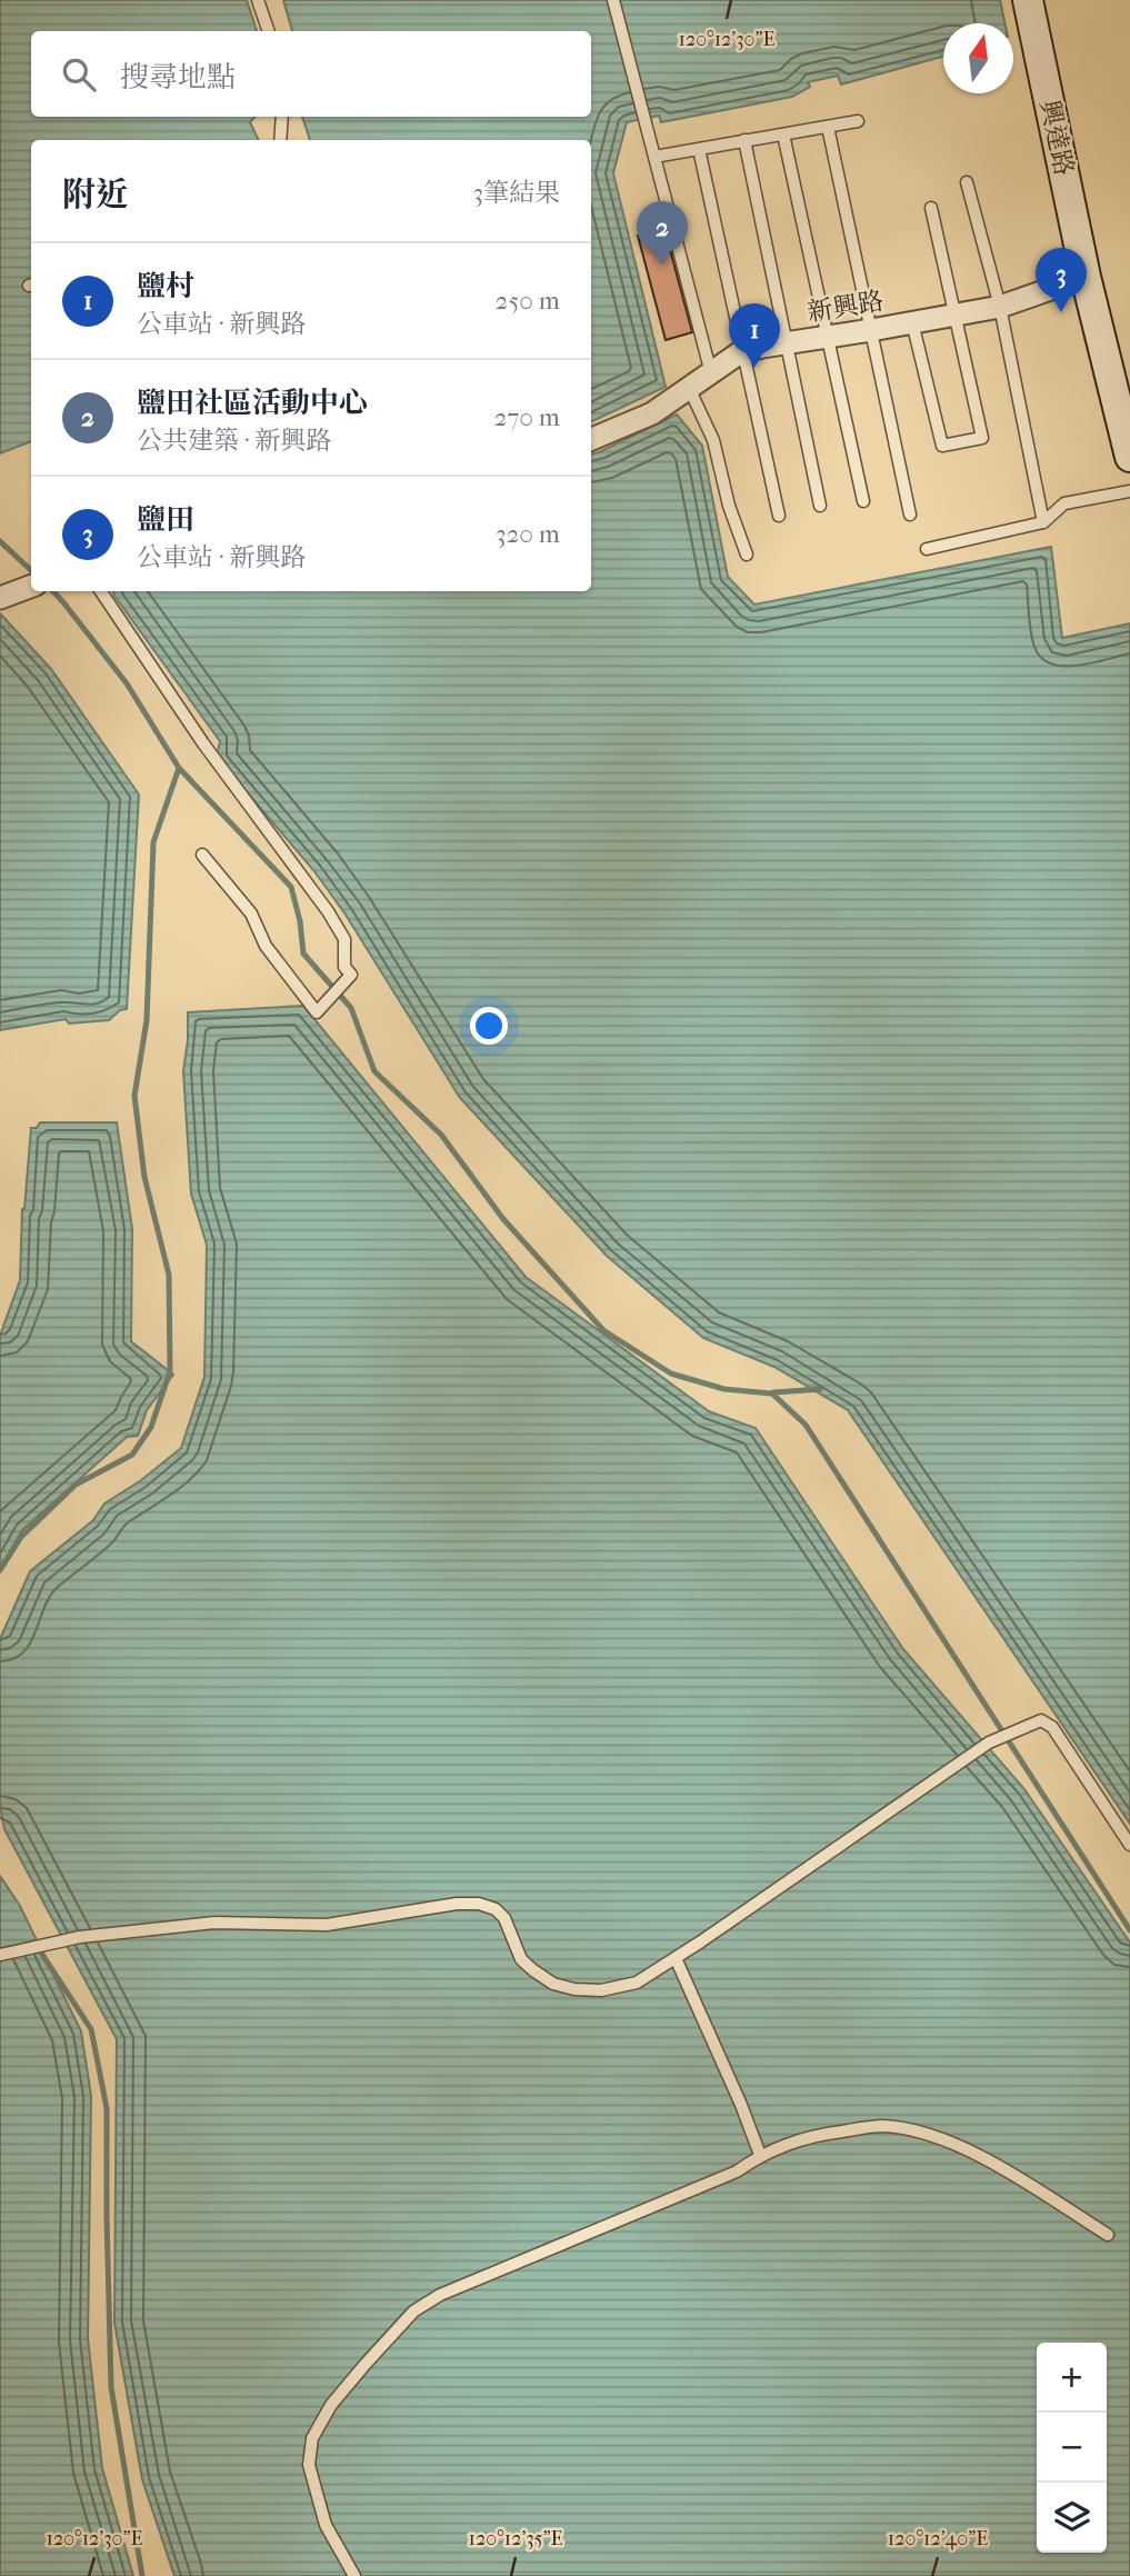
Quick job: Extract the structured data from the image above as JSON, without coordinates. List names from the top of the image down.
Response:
{
  "streets": {
    "street": ["興達路", "新興路"]
  },
  "crossings": [
    ["興達路", "新興路"]
  ],
  "north": "top",
  "page": {
    "search": "搜尋地點",
    "heading": ["附近", "3筆結果"],
    "pins": ["2", "3", "1"],
    "list": [
      {
        "mark": "1",
        "name": "鹽村",
        "note": "公車站 · 新興路",
        "value": "250 m"
      },
      {
        "mark": "2",
        "name": "鹽田社區活動中心",
        "note": "公共建築 · 新興路",
        "value": "270 m"
      },
      {
        "mark": "3",
        "name": "鹽田",
        "note": "公車站 · 新興路",
        "value": "320 m"
      }
    ],
    "map_buttons": ["+", "−"]
  },
  "coordinates": ["120°12'30\"E", "120°12'35\"E", "120°12'40\"E"]
}
